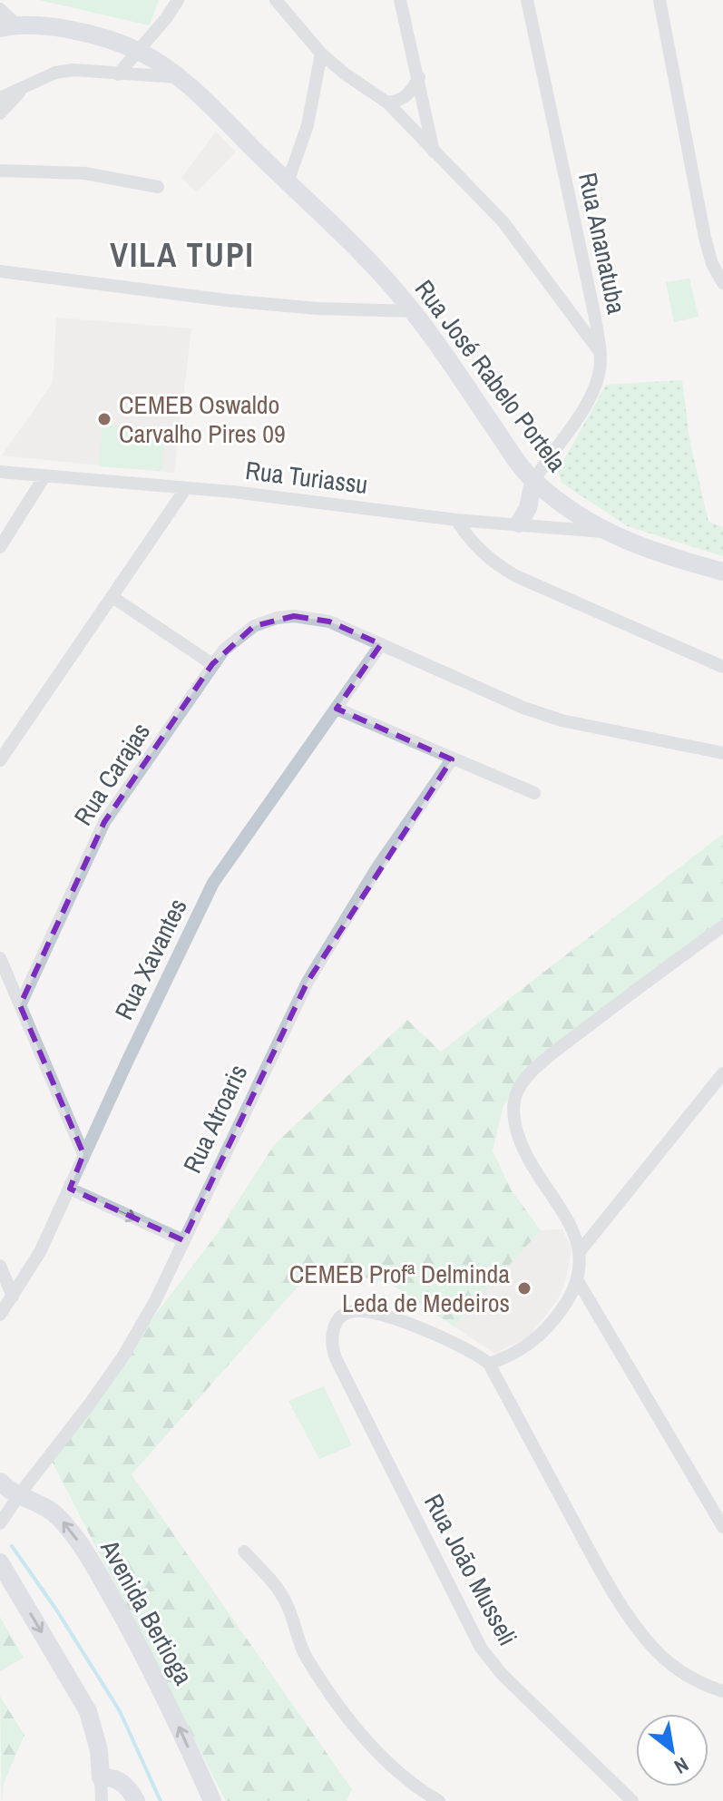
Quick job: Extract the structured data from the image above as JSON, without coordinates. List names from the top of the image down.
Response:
{
  "streets": {
    "street": [
      "Rua Ananatuba",
      "Rua José Rabelo Portela",
      "Rua Turiassu",
      "Rua Carajas",
      "Rua Xavantes",
      "Rua Atroaris",
      "Rua João Musseli",
      "Avenida Bertioga"
    ]
  },
  "crossings": [
    ["Rua Ananatuba", "Rua José Rabelo Portela"],
    ["Rua José Rabelo Portela", "Rua Turiassu"],
    ["Rua Carajas", "Rua Xavantes"],
    ["Rua Atroaris", "Avenida Bertioga"]
  ],
  "districts": ["VILA TUPI"],
  "places": ["CEMEB Oswaldo Carvalho Pires 09", "CEMEB Profª Delminda Leda de Medeiros"],
  "north": "bottom right"
}
